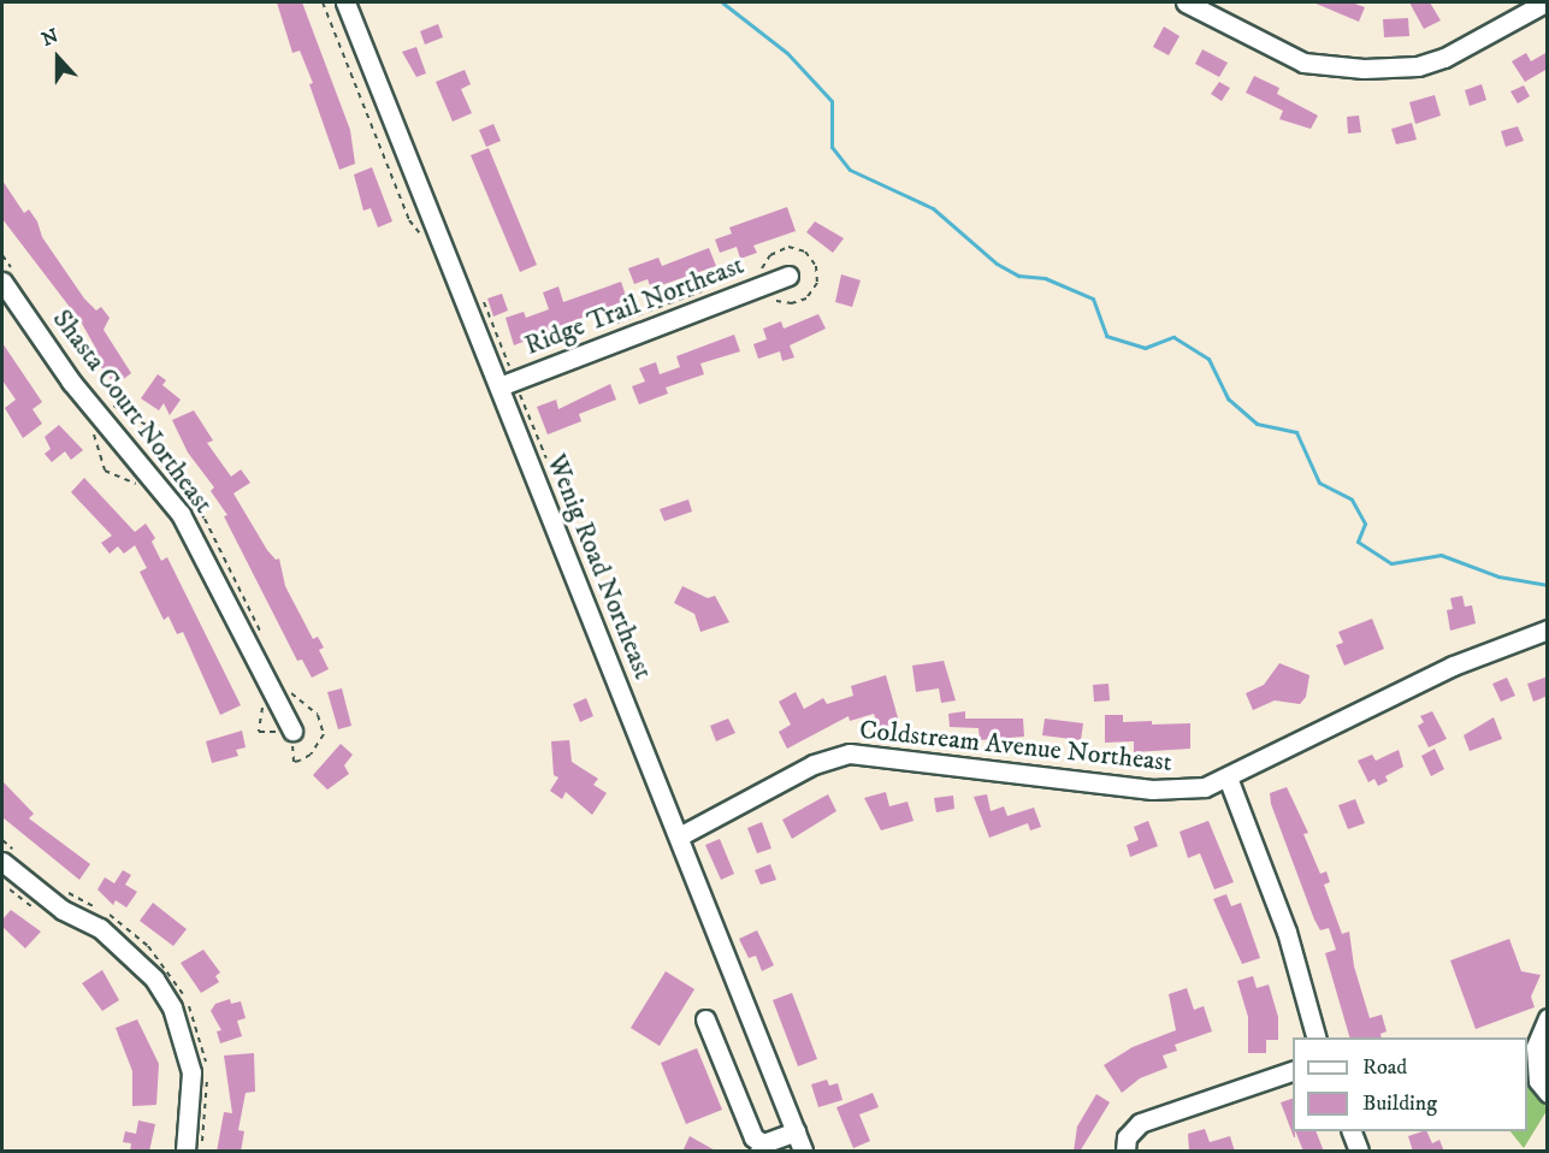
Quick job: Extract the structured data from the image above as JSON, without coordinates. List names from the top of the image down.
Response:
{
  "streets": {
    "street": [
      "Ridge Trail Northeast",
      "Shasta Court Northeast",
      "Wenig Road Northeast",
      "Coldstream Avenue Northeast"
    ]
  },
  "crossings": [
    ["Ridge Trail Northeast", "Wenig Road Northeast"],
    ["Wenig Road Northeast", "Coldstream Avenue Northeast"]
  ],
  "legend": ["Road", "Building"],
  "north": "top"
}
